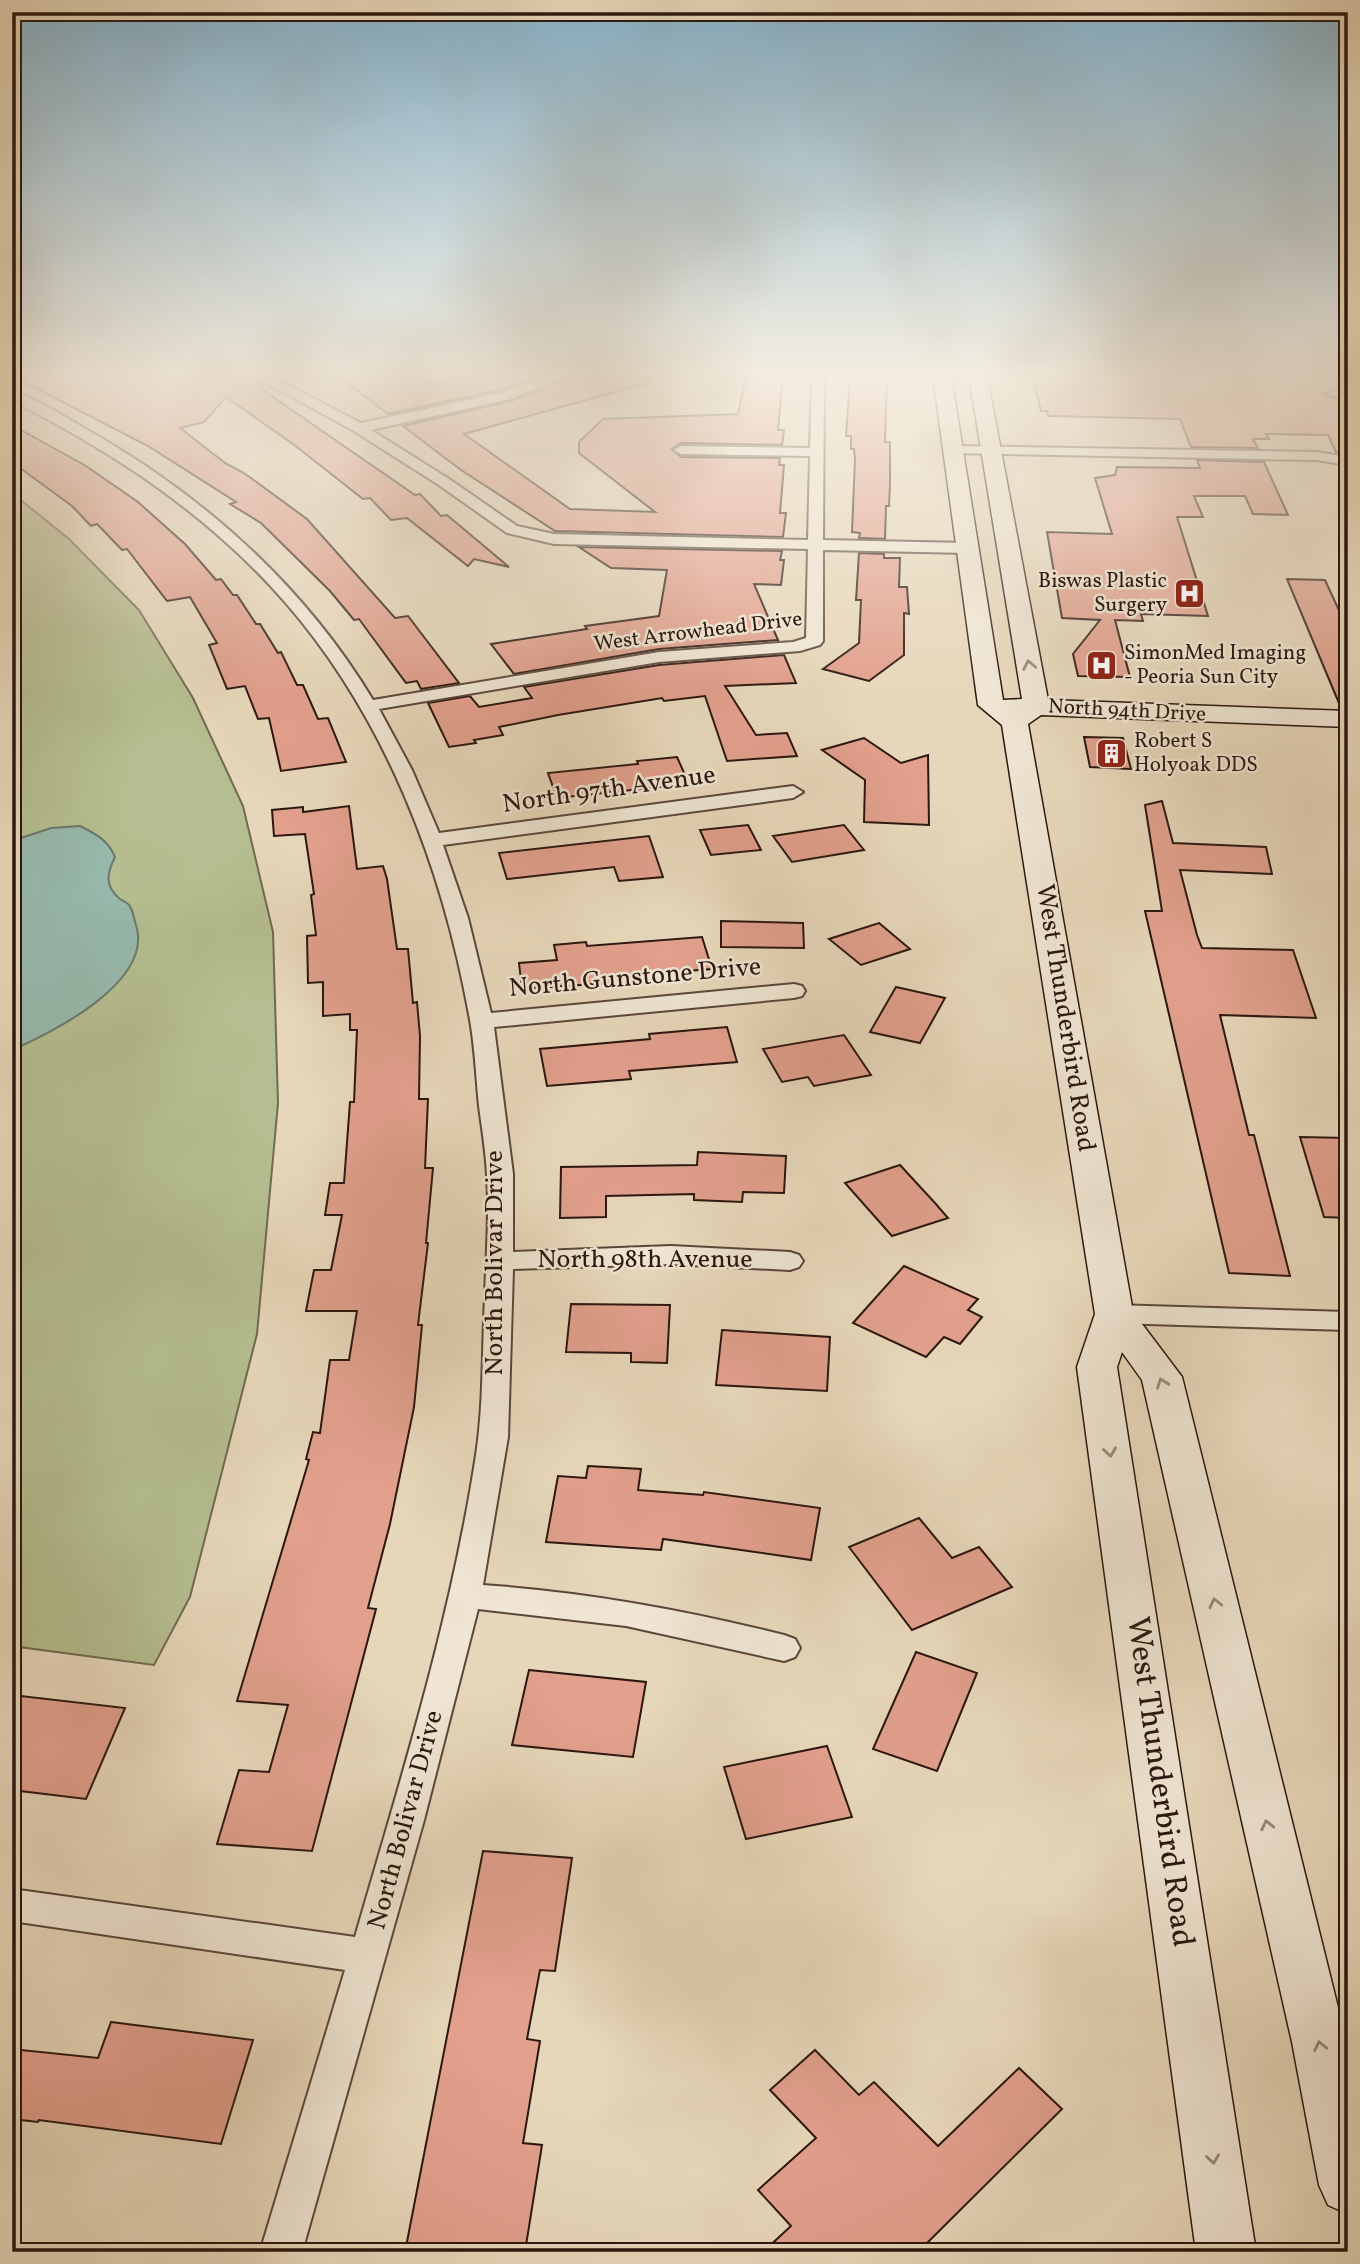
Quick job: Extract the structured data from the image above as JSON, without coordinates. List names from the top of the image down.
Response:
{
  "streets": {
    "main road": ["North 94th Drive", "West Thunderbird Road"],
    "street": [
      "West Arrowhead Drive",
      "North 97th Avenue",
      "North Gunstone Drive",
      "North 98th Avenue",
      "North Bolivar Drive"
    ]
  },
  "crossings": [
    ["West Arrowhead Drive", "North Bolivar Drive"],
    ["North 94th Drive", "West Thunderbird Road"],
    ["North 97th Avenue", "North Bolivar Drive"],
    ["North Gunstone Drive", "North Bolivar Drive"],
    ["North 98th Avenue", "North Bolivar Drive"]
  ],
  "places": {
    "hospital": ["Biswas Plastic Surgery", "SimonMed Imaging - Peoria Sun City"],
    "building": ["Robert S Holyoak DDS"]
  }
}
